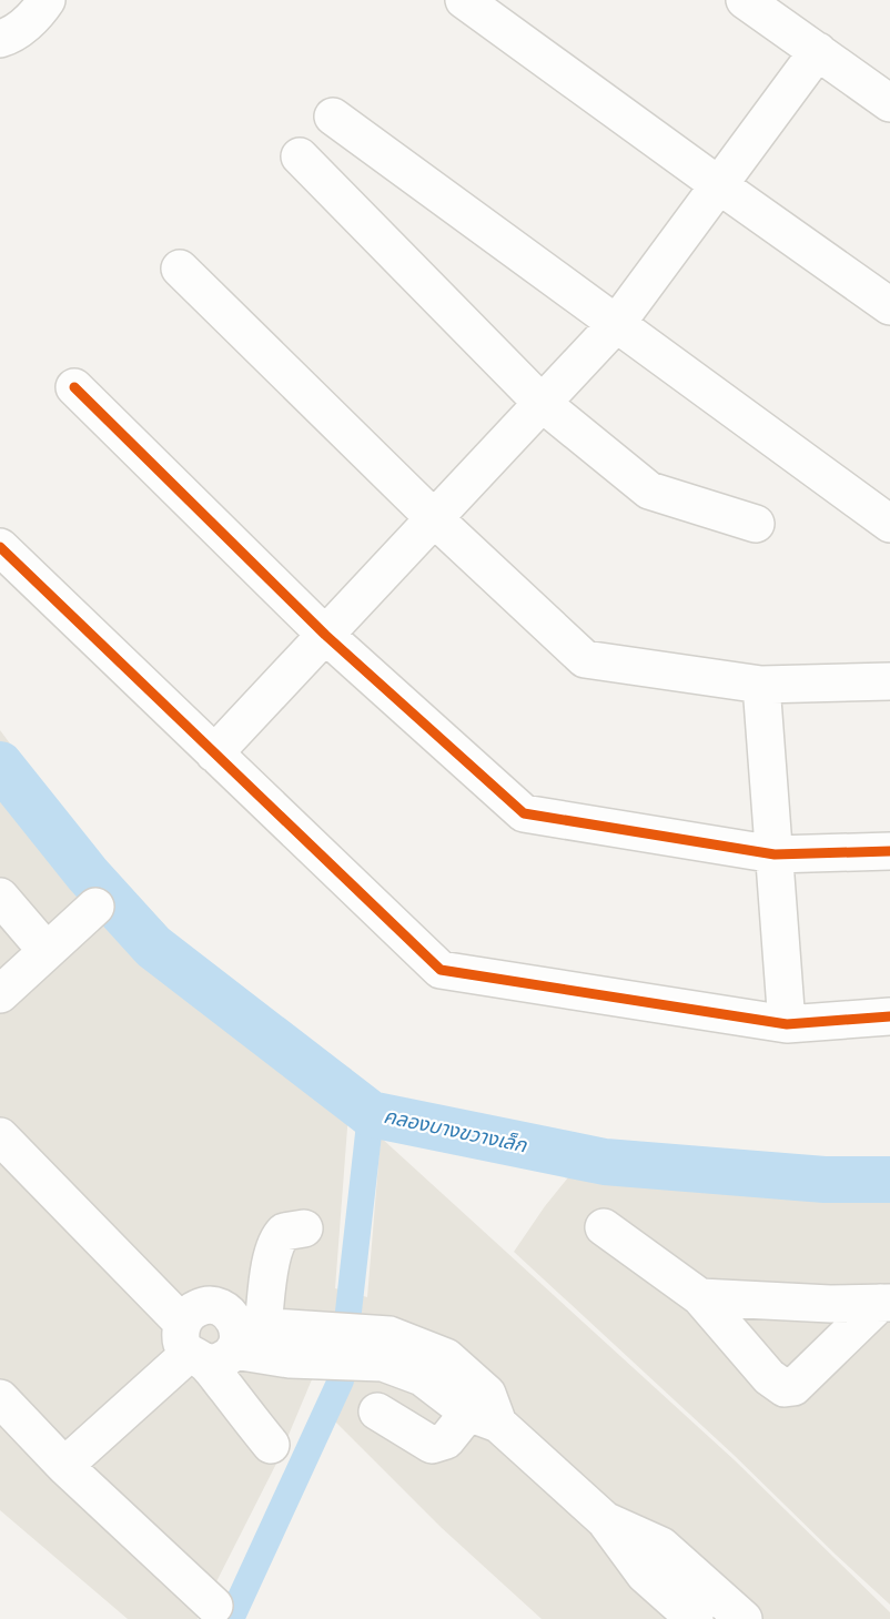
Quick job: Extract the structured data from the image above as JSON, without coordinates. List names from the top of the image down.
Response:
{
  "water": ["คลองบางขวางเล็ก"]
}
